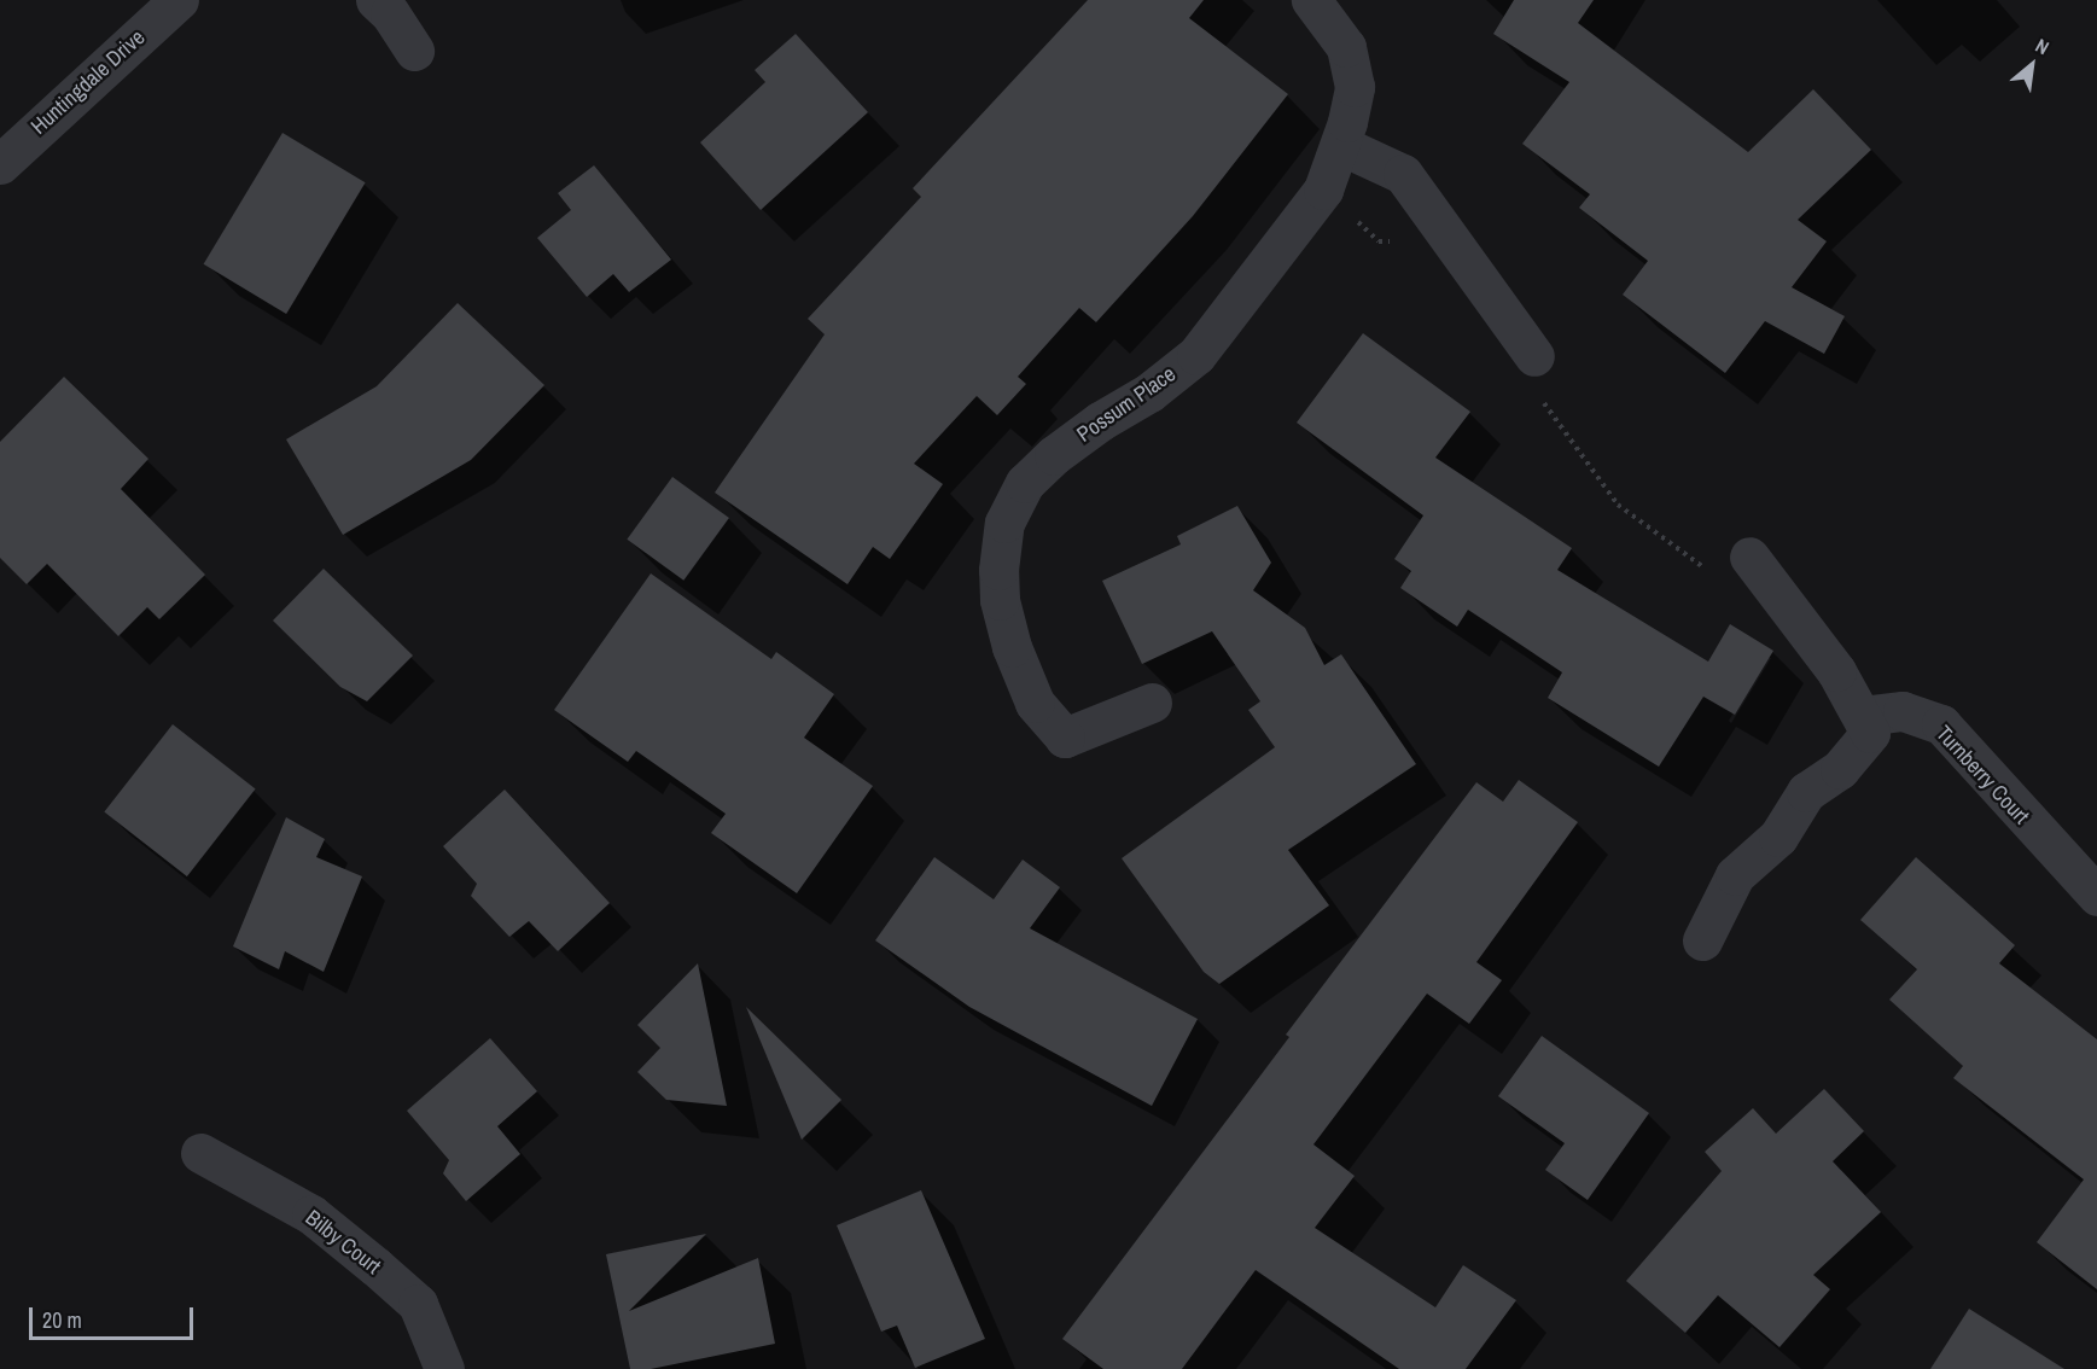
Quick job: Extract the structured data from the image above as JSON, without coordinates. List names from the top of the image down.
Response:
{
  "streets": {
    "street": [
      "Huntingdale Drive",
      "Possum Place",
      "Turnberry Court",
      "Bilby Court"
    ]
  },
  "scale_bar": "20 m",
  "north": "top right"
}
